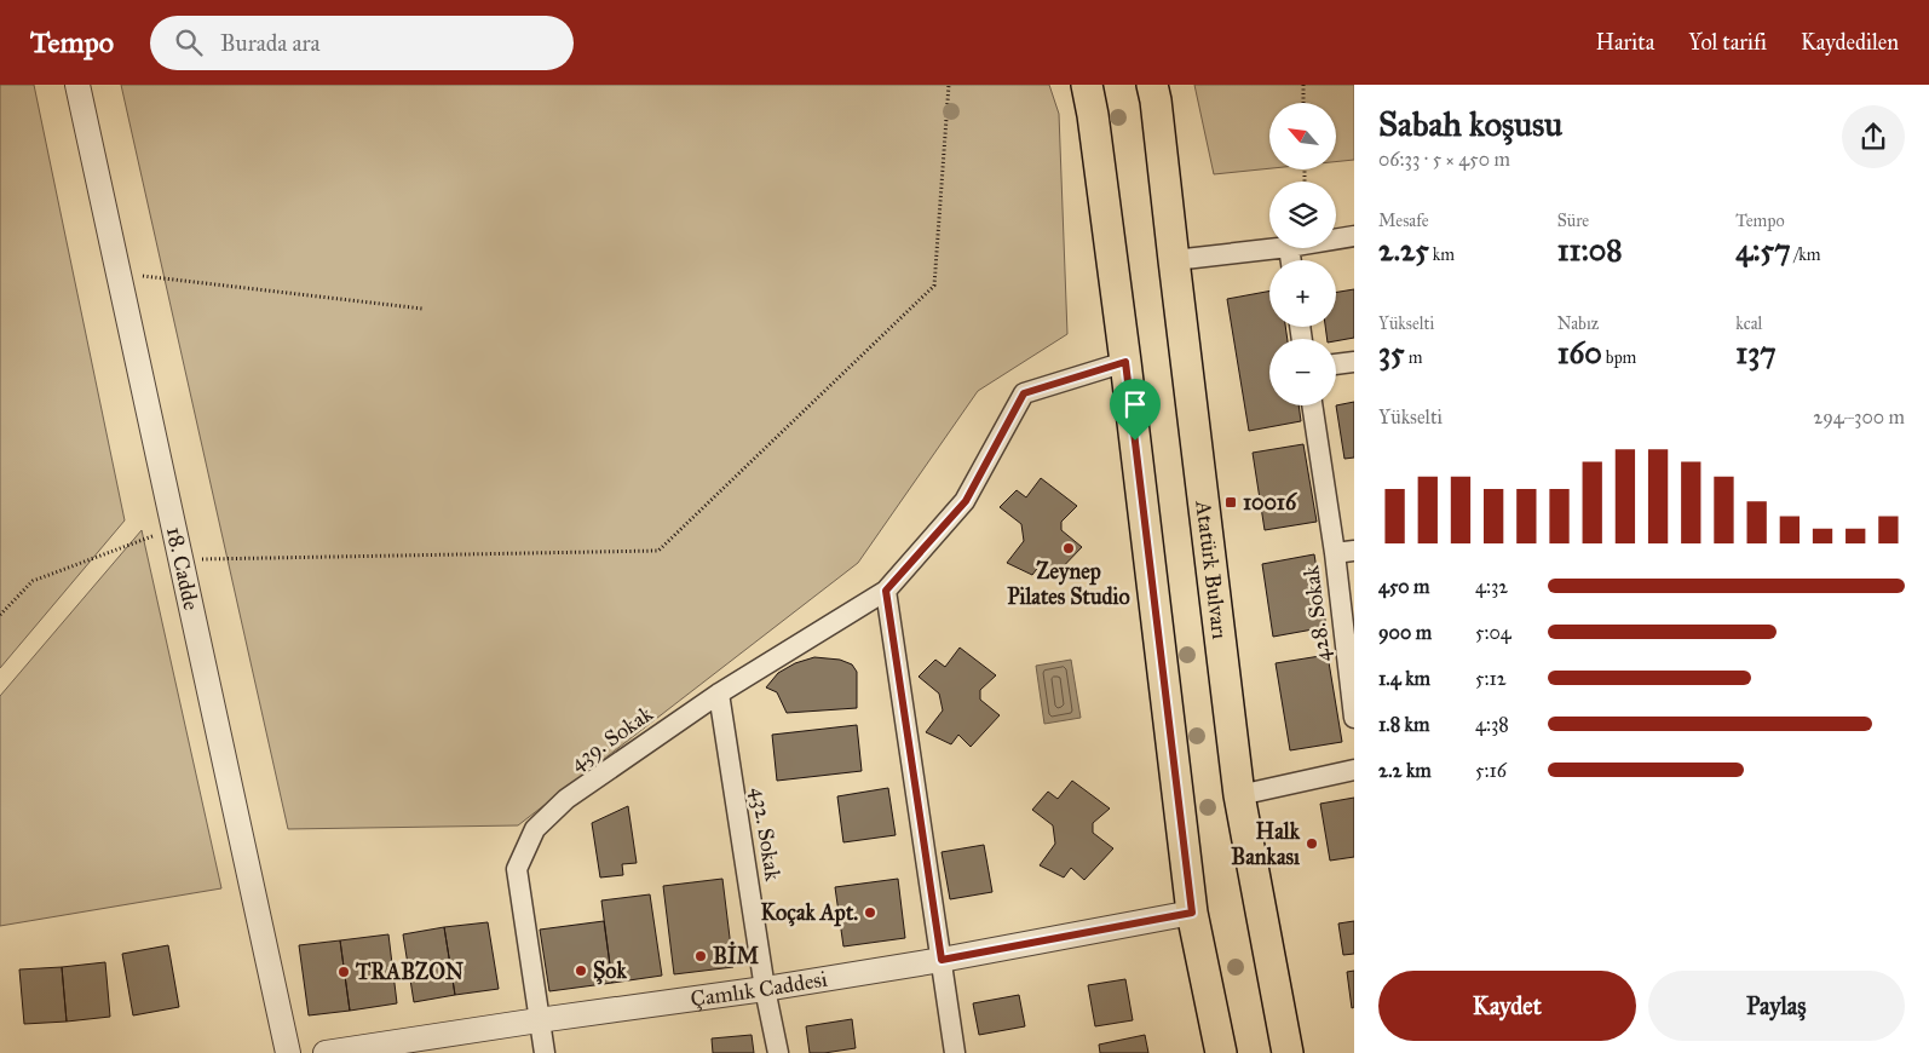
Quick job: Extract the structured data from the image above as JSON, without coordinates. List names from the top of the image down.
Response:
{
  "streets": {
    "main road": ["Atatürk Bulvarı"],
    "street": [
      "18. Cadde",
      "428. Sokak",
      "439. Sokak",
      "432. Sokak",
      "Çamlık Caddesi"
    ]
  },
  "crossings": [
    ["439. Sokak", "432. Sokak"],
    ["439. Sokak", "Çamlık Caddesi"],
    ["432. Sokak", "Çamlık Caddesi"]
  ],
  "places": {
    "transit": ["10016"],
    "other": [
      "Zeynep Pilates Studio",
      "Halk Bankası",
      "Koçak Apt.",
      "BİM",
      "Şok",
      "TRABZON"
    ]
  },
  "north": "top left",
  "page": {
    "header": "Tempo",
    "search": "Burada ara",
    "nav": ["Harita", "Yol tarifi", "Kaydedilen"],
    "heading": ["Sabah koşusu", "06:33 · 5 × 450 m"],
    "map_buttons": ["+", "−"],
    "stats": [
      ["Mesafe", "2.25 km"],
      ["Süre", "11:08"],
      ["Tempo", "4:57 /km"],
      ["Yükselti", "35 m"],
      ["Nabız", "160 bpm"],
      ["kcal", "137"]
    ],
    "chart": ["Yükselti", "294–300 m"],
    "list": [
      {
        "name": "450 m",
        "note": "4:32"
      },
      {
        "name": "900 m",
        "note": "5:04"
      },
      {
        "name": "1.4 km",
        "note": "5:12"
      },
      {
        "name": "1.8 km",
        "note": "4:38"
      },
      {
        "name": "2.2 km",
        "note": "5:16"
      }
    ],
    "buttons": ["Kaydet", "Paylaş"]
  }
}
